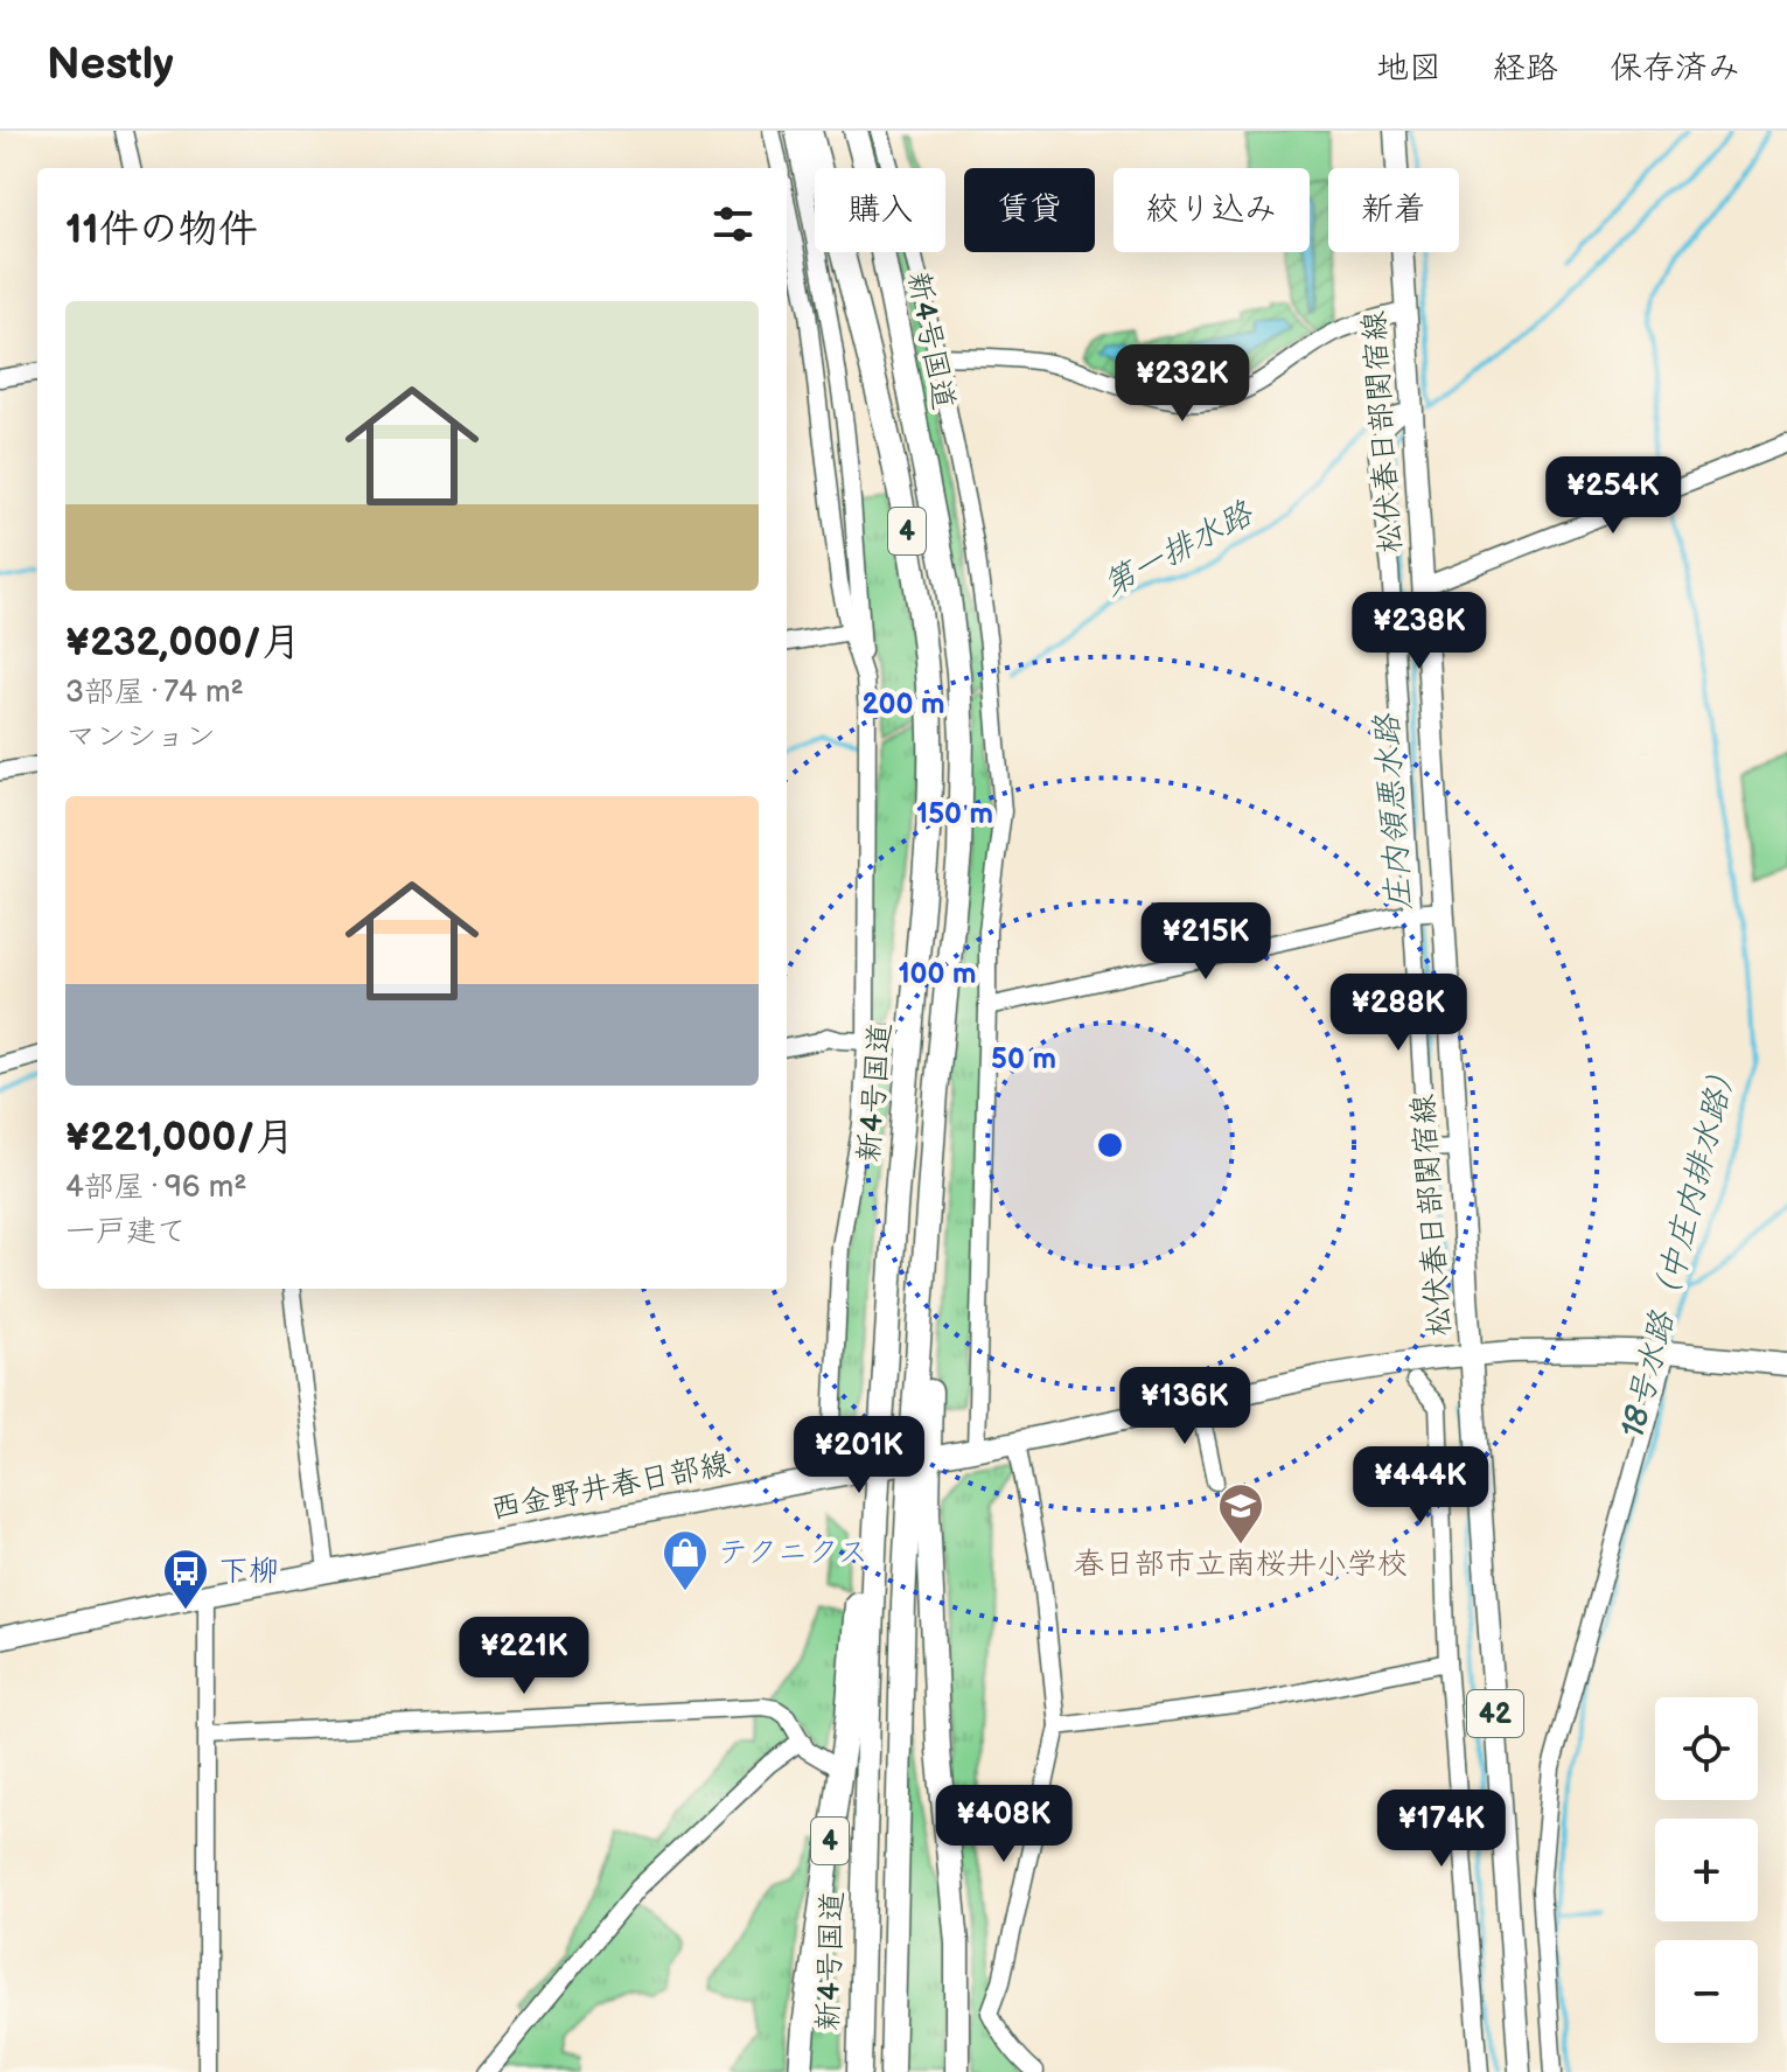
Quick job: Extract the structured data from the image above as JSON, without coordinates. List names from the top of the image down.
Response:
{
  "streets": {
    "highway": ["新4号国道", "4"],
    "main road": ["松伏春日部関宿線", "西金野井春日部線", "42"]
  },
  "crossings": [
    ["新4号国道", "4"],
    ["新4号国道", "西金野井春日部線"],
    ["松伏春日部関宿線", "西金野井春日部線"],
    ["4", "西金野井春日部線"]
  ],
  "water": ["第一排水路", "庄内領悪水路", "18号水路（中庄内排水路）"],
  "places": {
    "school or university": ["春日部市立南桜井小学校"],
    "shop": ["テクニクス"],
    "bus stop": ["下柳"]
  },
  "page": {
    "header": "Nestly",
    "nav": ["地図", "経路", "保存済み"],
    "chip": [
      "購入",
      "賃貸",
      "絞り込み",
      "新着"
    ],
    "heading": "11件の物件",
    "list": [
      {
        "name": "¥232,000/月",
        "note": "3部屋 · 74 m² · マンション"
      },
      {
        "name": "¥221,000/月",
        "note": "4部屋 · 96 m² · 一戸建て"
      }
    ],
    "price": [
      "¥232K",
      "¥254K",
      "¥238K",
      "¥215K",
      "¥288K",
      "¥136K",
      "¥201K",
      "¥444K",
      "¥221K",
      "¥408K",
      "¥174K"
    ],
    "map_buttons": ["+", "−"]
  },
  "rings": [
    "200 m",
    "150 m",
    "100 m",
    "50 m"
  ]
}
